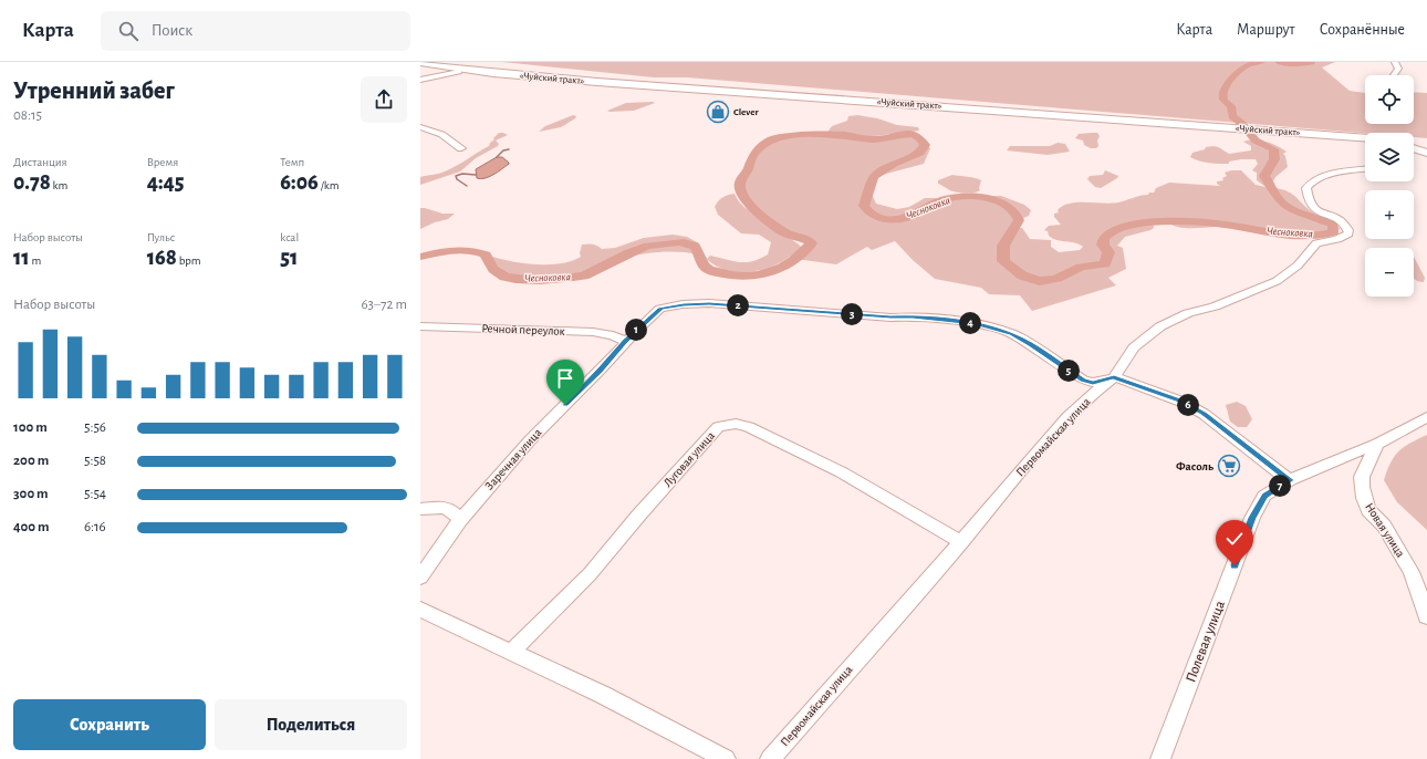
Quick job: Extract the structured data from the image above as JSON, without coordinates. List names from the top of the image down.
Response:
{
  "streets": {
    "highway": ["«Чуйский тракт»"],
    "street": [
      "Речной переулок",
      "Первомайская улица",
      "Заречная улица",
      "Луговая улица",
      "Новая улица",
      "Полевая улица"
    ]
  },
  "crossings": [
    ["Речной переулок", "Заречная улица"],
    ["Первомайская улица", "Заречная улица"],
    ["Первомайская улица", "Луговая улица"],
    ["Новая улица", "Полевая улица"]
  ],
  "water": ["Чесноковка"],
  "places": {
    "shop": ["Clever"],
    "supermarket": ["Фасоль"]
  },
  "page": {
    "header": "Карта",
    "search": "Поиск",
    "nav": ["Карта", "Маршрут", "Сохранённые"],
    "heading": ["Утренний забег", "08:15"],
    "map_buttons": ["+", "−"],
    "stats": [
      ["Дистанция", "0.78 km"],
      ["Время", "4:45"],
      ["Темп", "6:06 /km"],
      ["Набор высоты", "11 m"],
      ["Пульс", "168 bpm"],
      ["kcal", "51"]
    ],
    "chart": ["Набор высоты", "63–72 m"],
    "pins": [
      "2",
      "3",
      "4",
      "1",
      "5",
      "6",
      "7"
    ],
    "list": [
      {
        "name": "100 m",
        "note": "5:56"
      },
      {
        "name": "200 m",
        "note": "5:58"
      },
      {
        "name": "300 m",
        "note": "5:54"
      },
      {
        "name": "400 m",
        "note": "6:16"
      }
    ],
    "buttons": ["Сохранить", "Поделиться"]
  }
}
